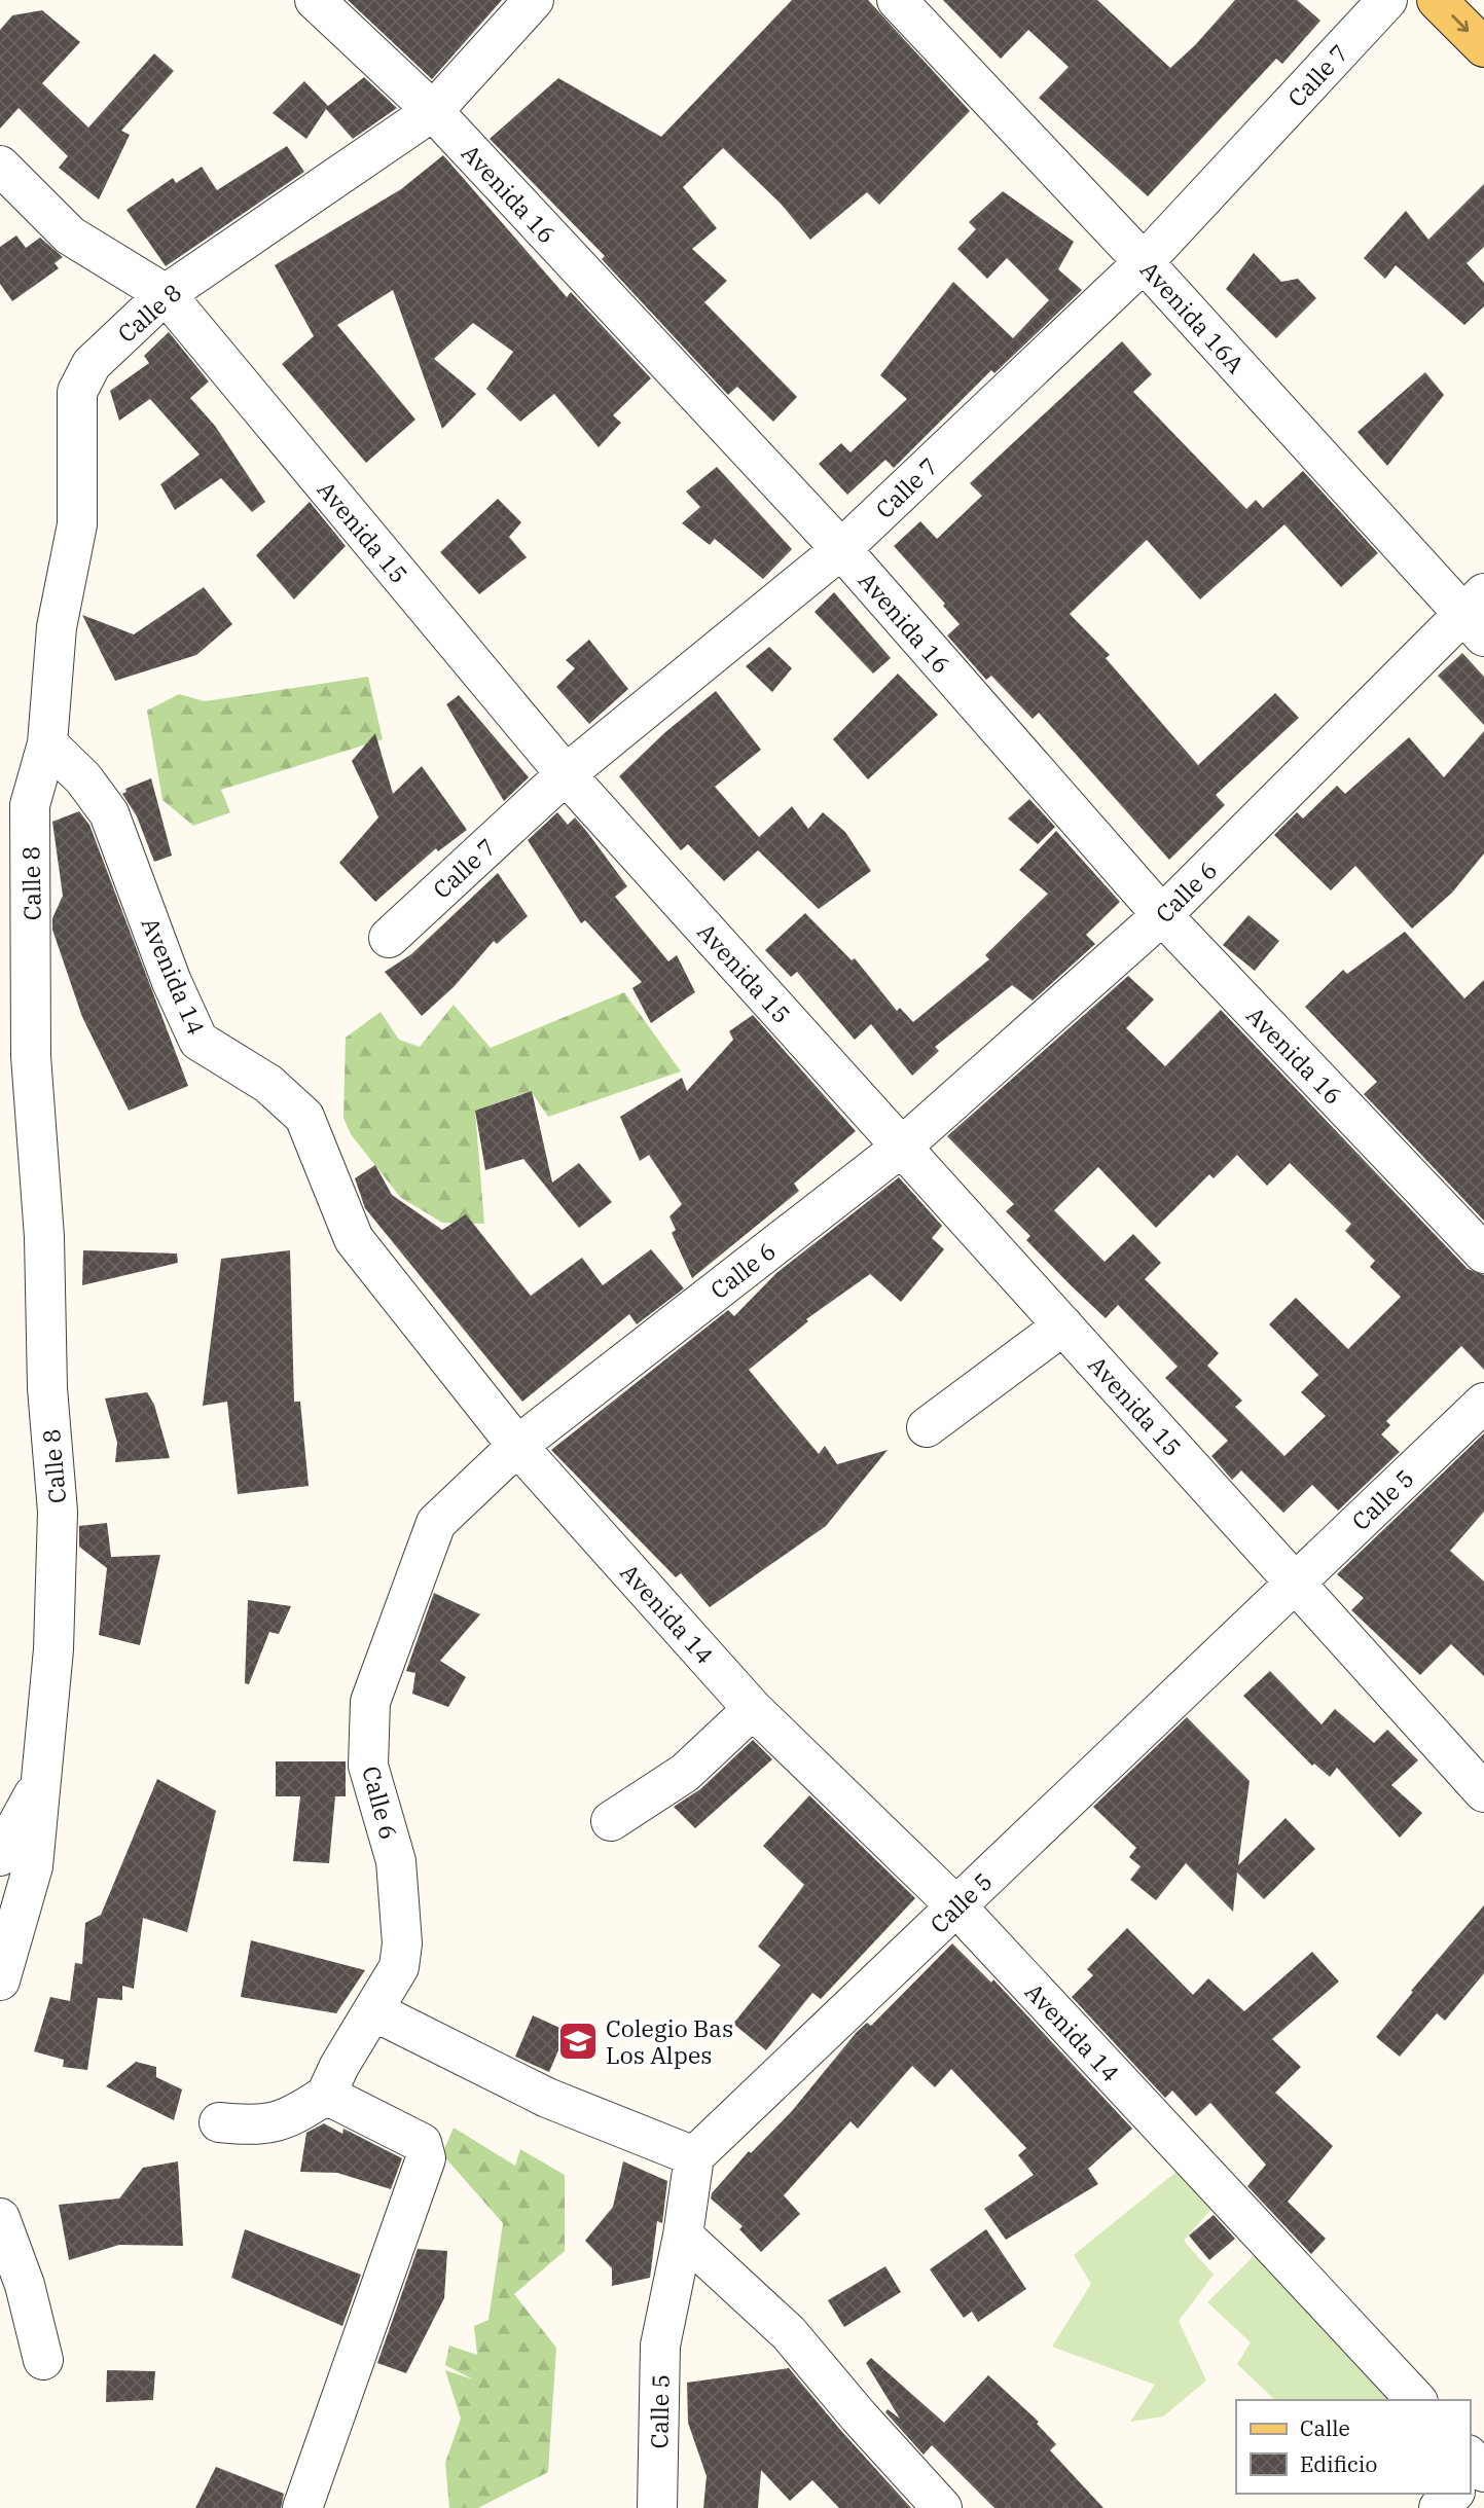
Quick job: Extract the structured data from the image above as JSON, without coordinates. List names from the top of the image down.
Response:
{
  "streets": {
    "street": [
      "Calle 7",
      "Avenida 16",
      "Calle 8",
      "Avenida 16A",
      "Avenida 15",
      "Calle 6",
      "Avenida 14",
      "Calle 5"
    ]
  },
  "crossings": [
    ["Calle 7", "Avenida 16"],
    ["Calle 7", "Avenida 16A"],
    ["Calle 7", "Avenida 15"],
    ["Avenida 16", "Calle 8"],
    ["Avenida 16", "Calle 6"],
    ["Calle 8", "Avenida 15"],
    ["Calle 8", "Avenida 14"],
    ["Avenida 16A", "Calle 6"],
    ["Avenida 15", "Calle 6"],
    ["Avenida 15", "Calle 5"],
    ["Calle 6", "Avenida 14"],
    ["Avenida 14", "Calle 5"]
  ],
  "places": {
    "school or university": ["Colegio Bas Los Alpes"]
  },
  "legend": ["Calle", "Edificio"]
}
